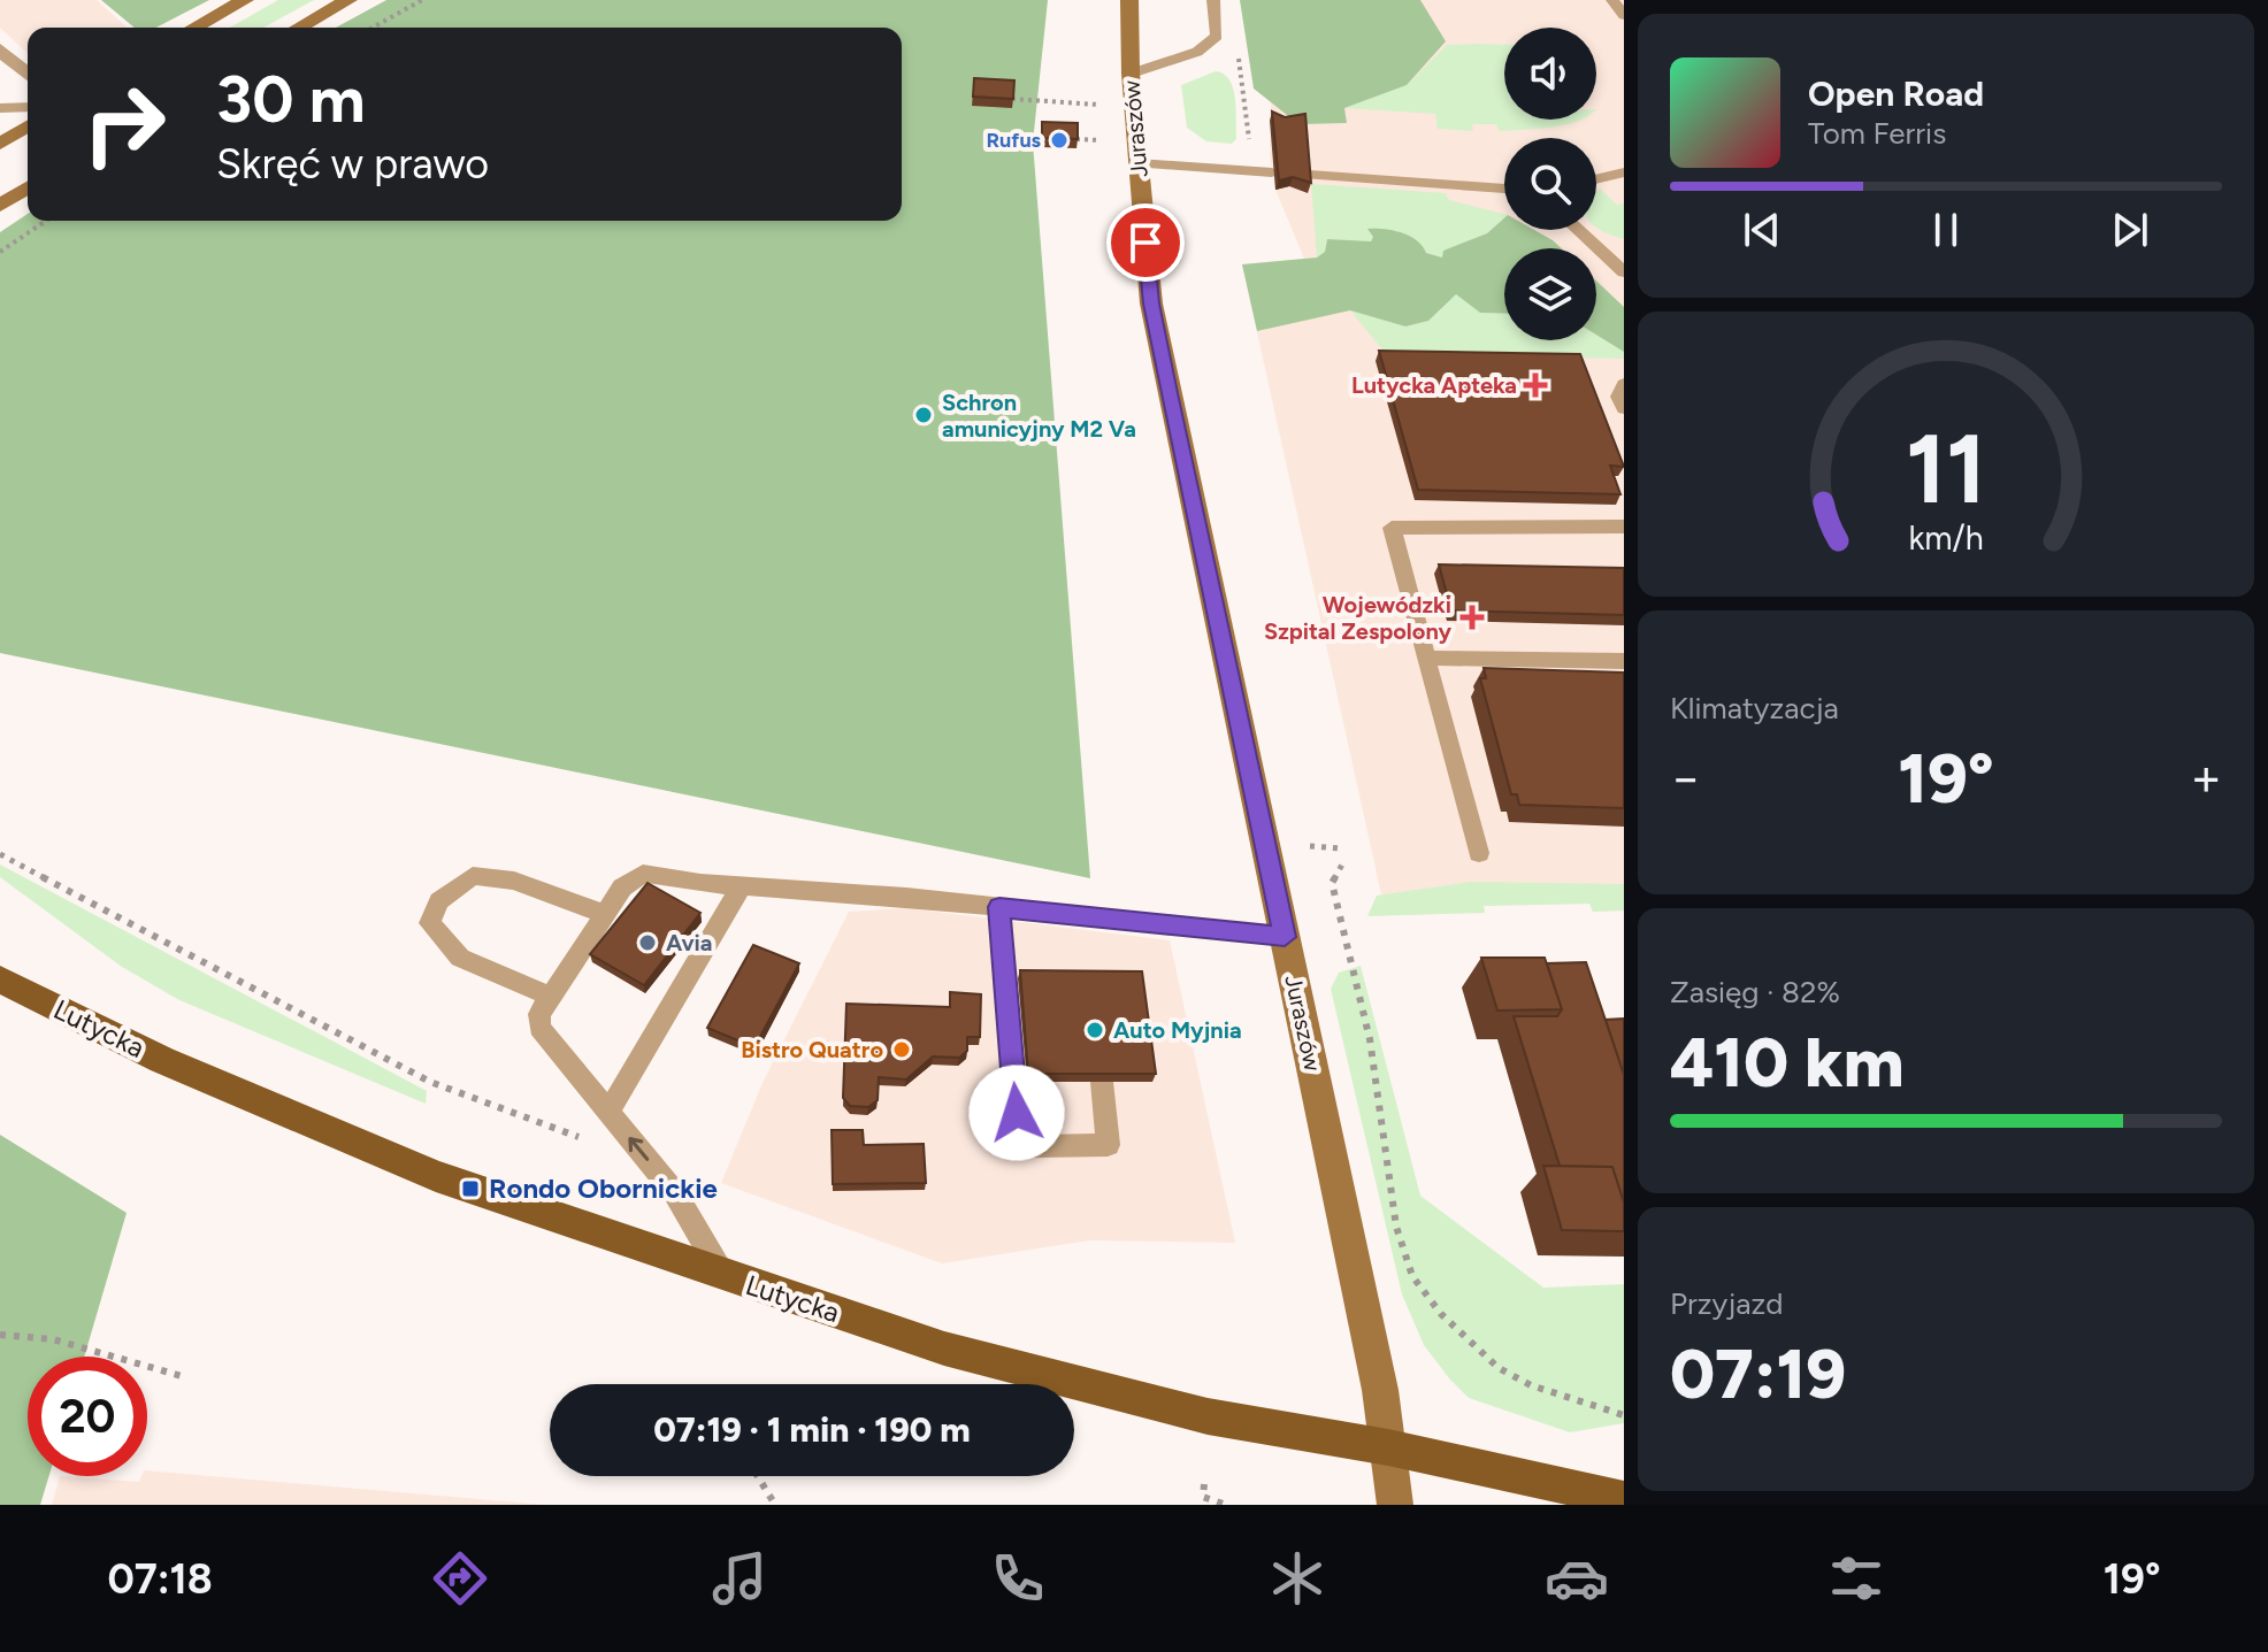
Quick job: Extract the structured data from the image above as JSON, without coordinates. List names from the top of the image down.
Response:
{
  "streets": {
    "main road": ["Lutycka"],
    "street": ["Juraszów"]
  },
  "crossings": [
    ["Juraszów", "Lutycka"]
  ],
  "places": {
    "other": [
      "Rufus",
      "Schron amunicyjny M2 Va",
      "Avia",
      "Auto Myjnia",
      "Bistro Quatro"
    ],
    "health": ["Lutycka Apteka", "Wojewódzki Szpital Zespolony"],
    "transit": ["Rondo Obornickie"]
  },
  "page": {
    "turn": ["30 m", "Skręć w prawo"],
    "song": ["Open Road", "Tom Ferris"],
    "tile": [
      "Klimatyzacja",
      ["Zasięg · 82%", "410 km"],
      ["Przyjazd", "07:19"]
    ],
    "heat": ["−", "19°", "+"],
    "limit": "20",
    "trip": "07:19 · 1 min · 190 m",
    "tabs": ["07:18", "19°"],
    "gauge": ["11", "km/h"]
  }
}
